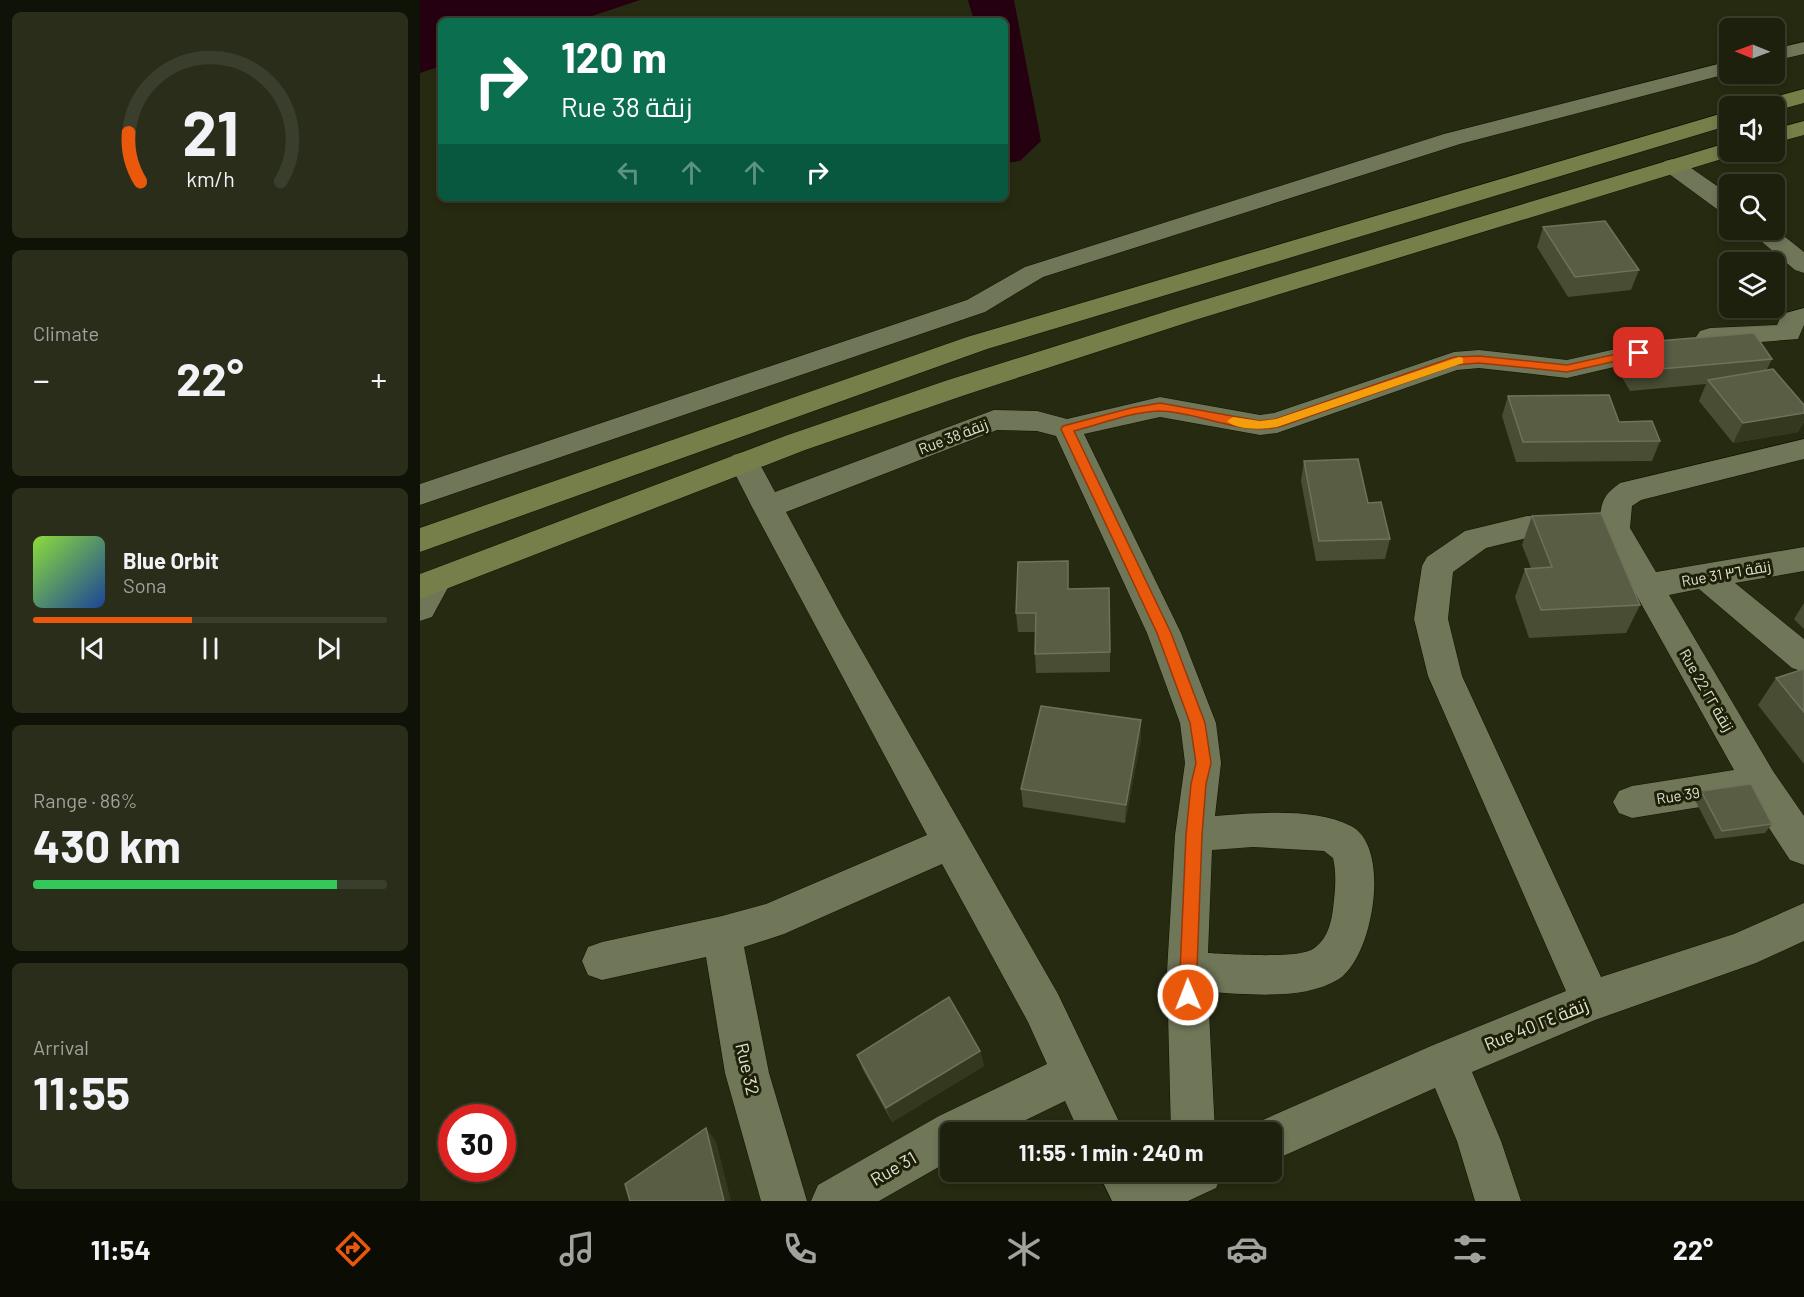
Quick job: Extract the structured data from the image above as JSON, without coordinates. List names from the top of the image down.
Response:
{
  "streets": {
    "street": [
      "Rue 38 زنقة",
      "Rue 31 زنقة ٣٦",
      "Rue 22 زنقة ٢٢",
      "Rue 39",
      "Rue 40 زنقة ٢٤",
      "Rue 32",
      "Rue 31"
    ]
  },
  "crossings": [
    ["Rue 31 زنقة ٣٦", "Rue 22 زنقة ٢٢"],
    ["Rue 22 زنقة ٢٢", "Rue 39"]
  ],
  "north": "left",
  "page": {
    "turn": ["120 m", "Rue 38 زنقة"],
    "tile": [
      "Climate",
      ["Range · 86%", "430 km"],
      ["Arrival", "11:55"]
    ],
    "heat": ["−", "22°", "+"],
    "song": ["Blue Orbit", "Sona"],
    "limit": "30",
    "trip": "11:55 · 1 min · 240 m",
    "tabs": ["11:54", "22°"],
    "gauge": ["21", "km/h"]
  }
}
